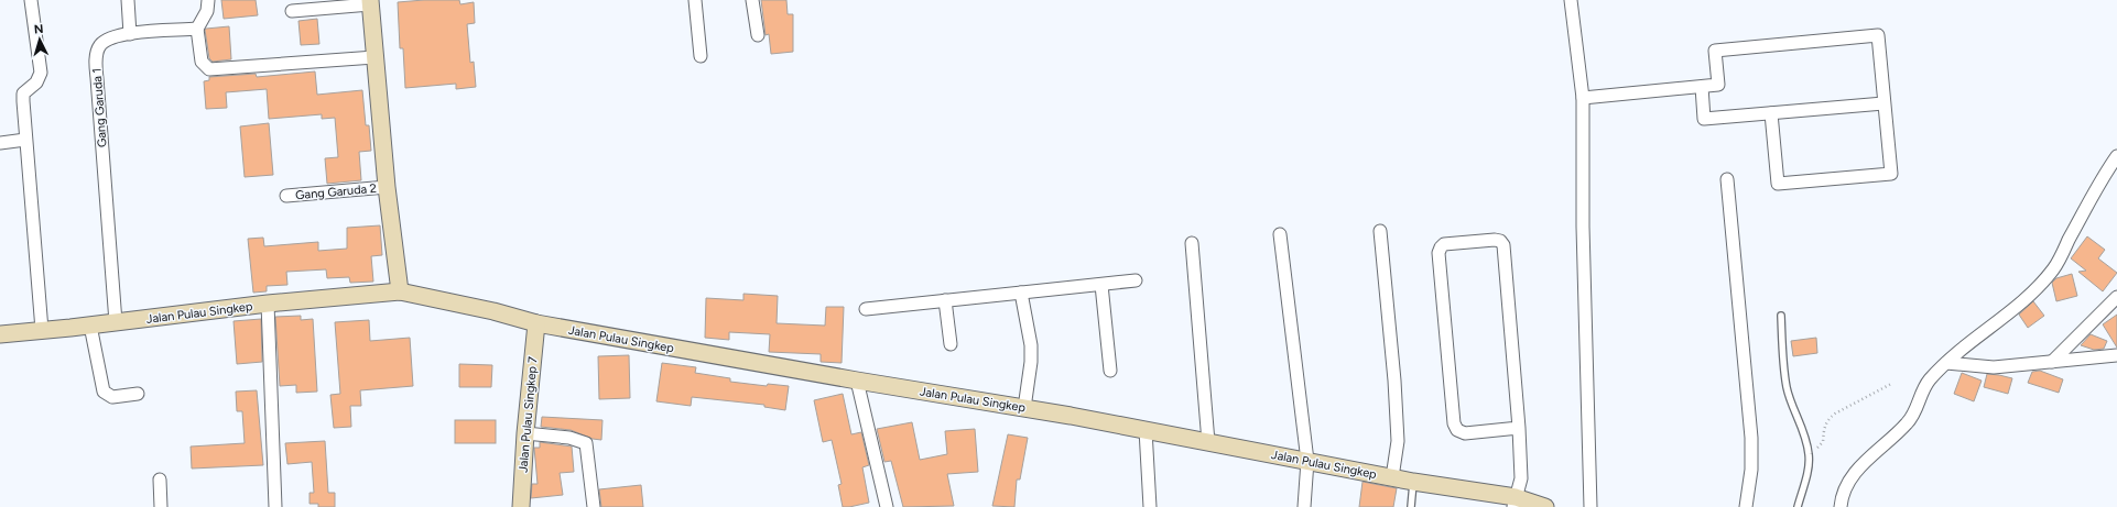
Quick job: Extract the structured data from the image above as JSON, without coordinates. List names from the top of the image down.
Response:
{
  "streets": {
    "street": [
      "Gang Garuda 1",
      "Gang Garuda 2",
      "Jalan Pulau Singkep",
      "Jalan Pulau Singkep 7"
    ]
  },
  "crossings": [
    ["Gang Garuda 1", "Jalan Pulau Singkep"],
    ["Jalan Pulau Singkep", "Jalan Pulau Singkep 7"]
  ],
  "north": "top"
}
